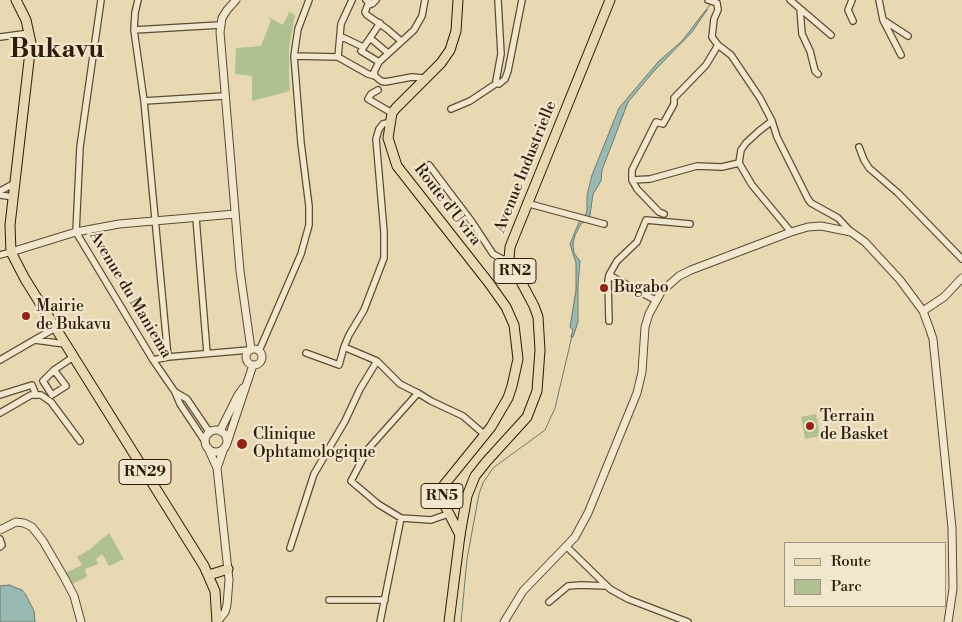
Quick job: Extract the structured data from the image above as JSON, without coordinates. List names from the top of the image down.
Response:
{
  "streets": {
    "main road": [
      "Avenue Industrielle",
      "Route d'Uvira",
      "RN2",
      "RN29",
      "RN5"
    ],
    "street": ["Avenue du Maniema"]
  },
  "crossings": [
    ["Avenue Industrielle", "Route d'Uvira"]
  ],
  "districts": ["Bukavu"],
  "places": [
    "Bugabo",
    "Mairie de Bukavu",
    "Terrain de Basket",
    "Clinique Ophtamologique"
  ],
  "legend": ["Route", "Parc"]
}
